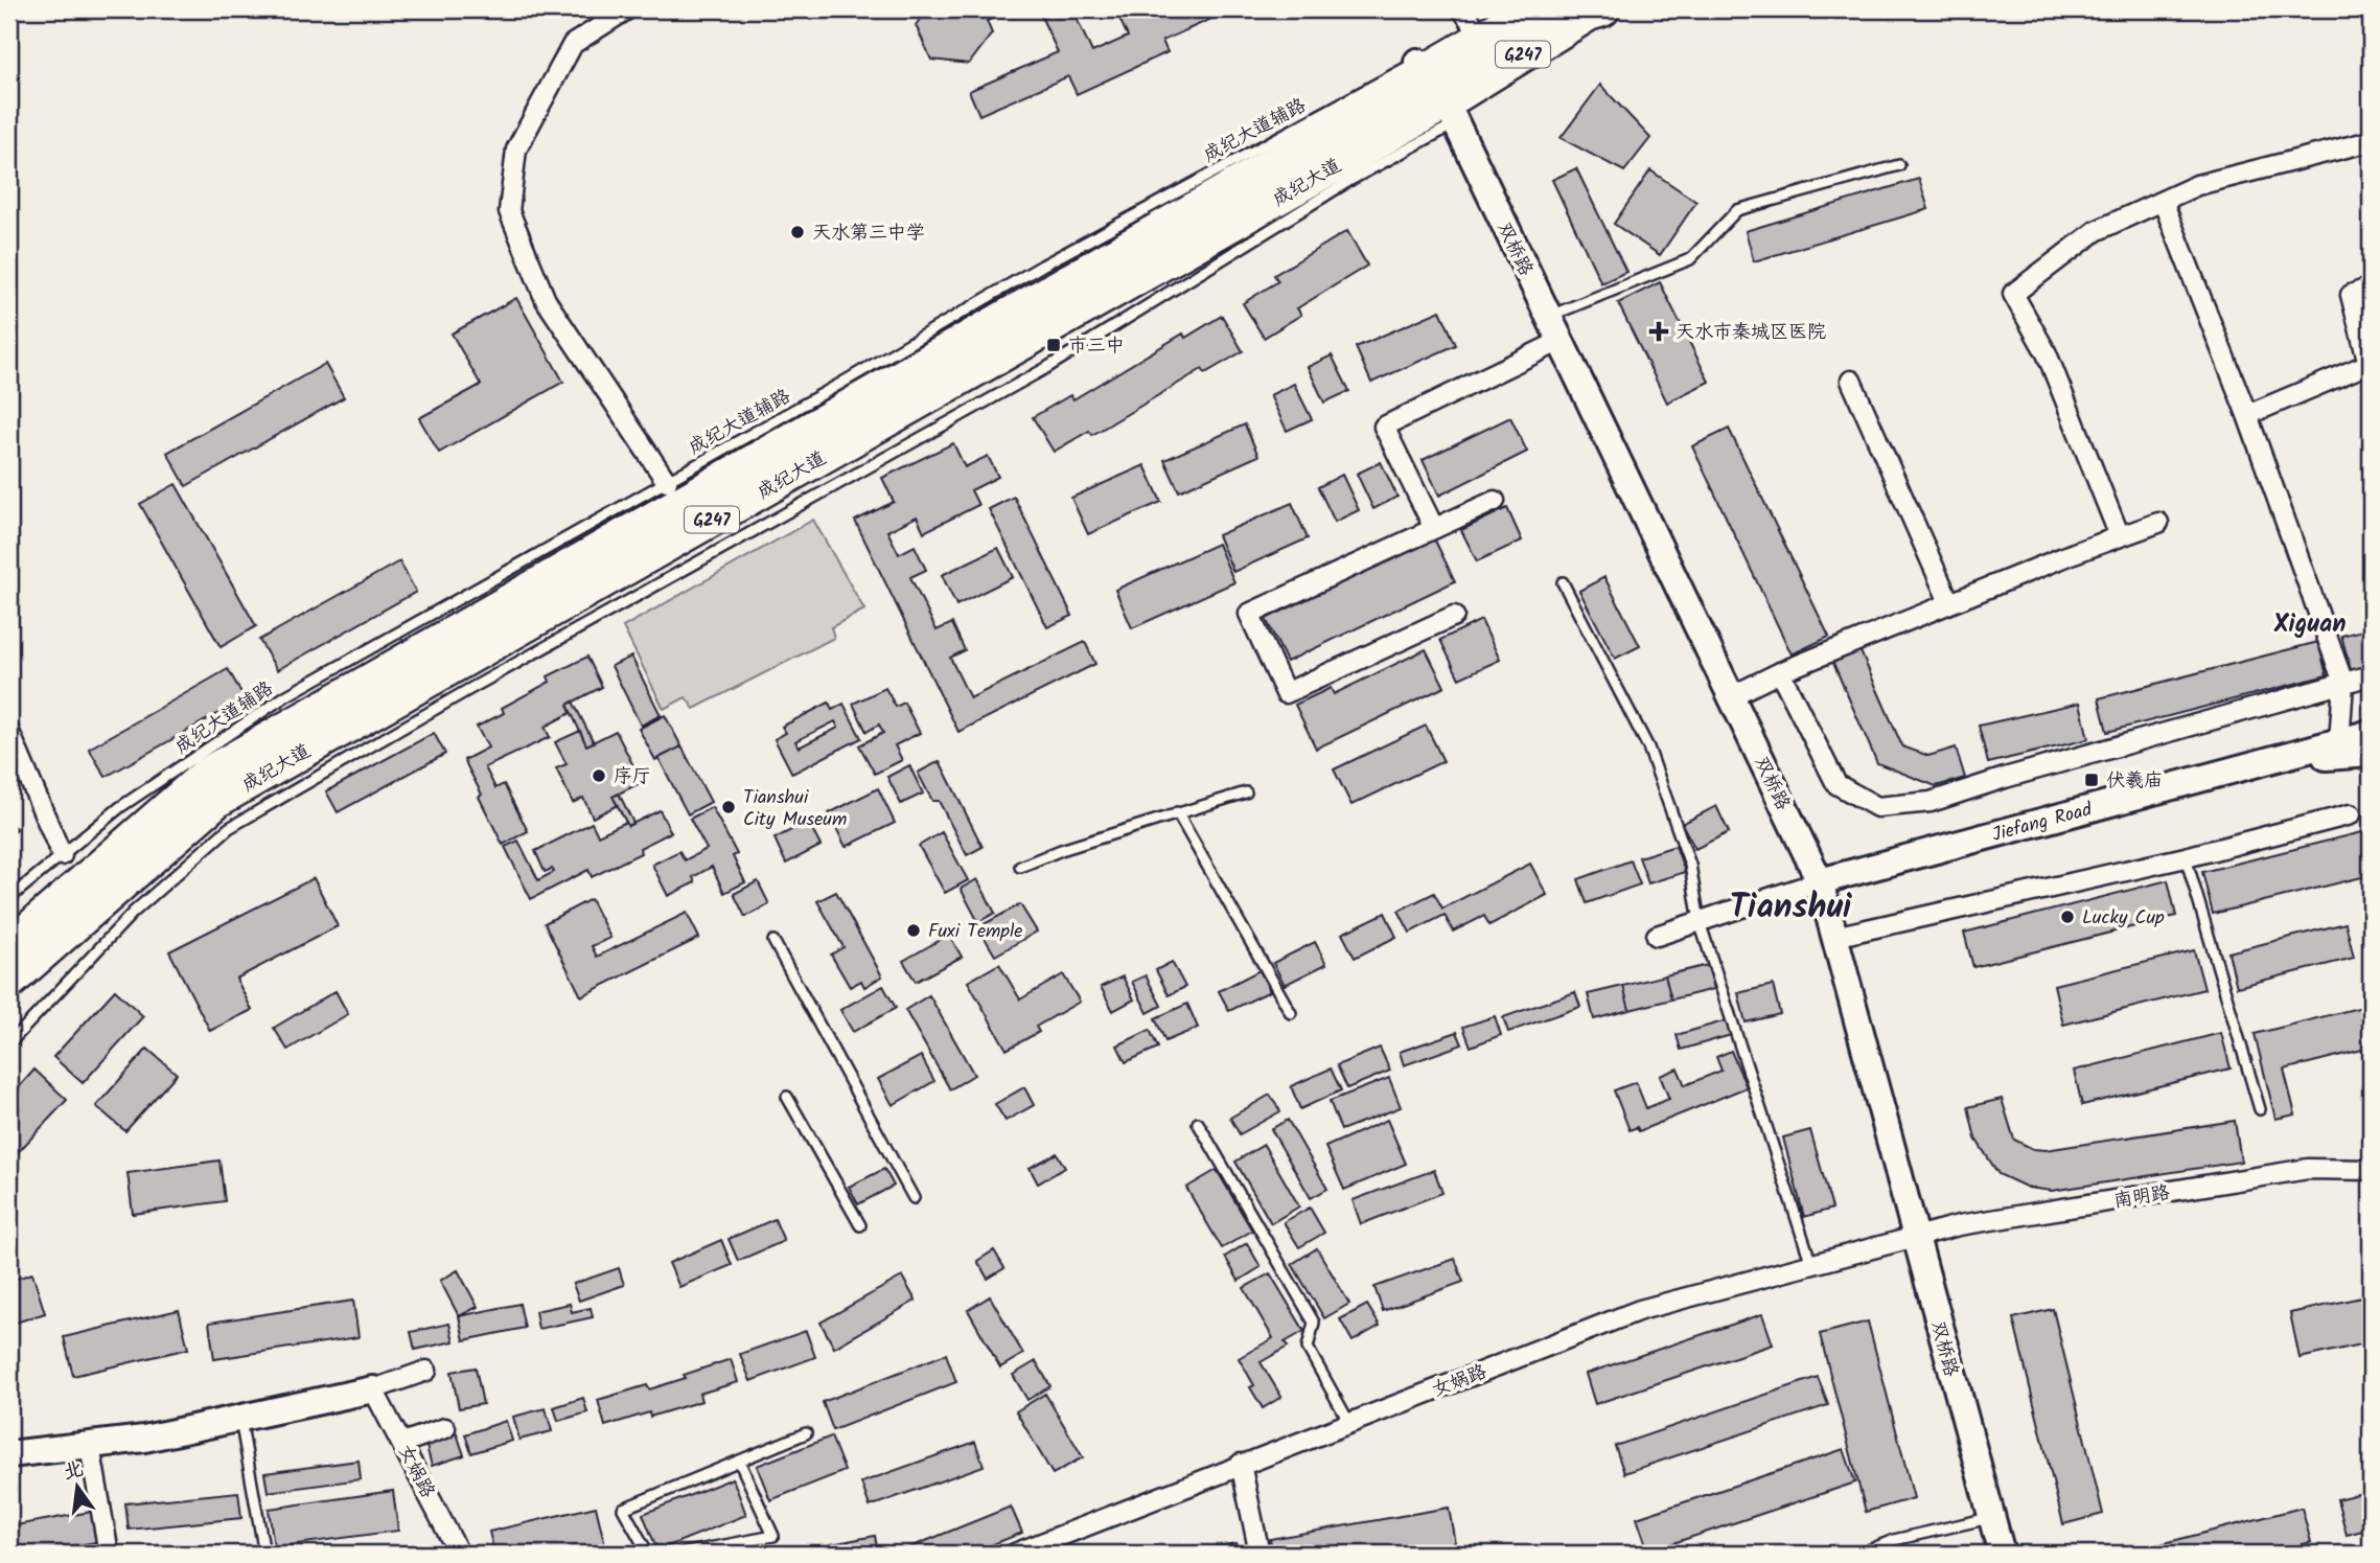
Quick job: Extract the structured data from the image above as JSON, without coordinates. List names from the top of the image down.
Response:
{
  "streets": {
    "highway": ["G247", "成纪大道"],
    "main road": ["双桥路", "Jiefang Road"],
    "street": ["南明路", "女娲路"],
    "lane": ["成纪大道辅路"]
  },
  "crossings": [
    ["成纪大道辅路", "成纪大道"],
    ["成纪大道辅路", "双桥路"],
    ["成纪大道", "双桥路"],
    ["双桥路", "Jiefang Road"],
    ["双桥路", "南明路"],
    ["双桥路", "女娲路"],
    ["南明路", "女娲路"]
  ],
  "districts": ["Xiguan", "Tianshui"],
  "places": {
    "other": [
      "天水第三中学",
      "序厅",
      "Tianshui City Museum",
      "Lucky Cup",
      "Fuxi Temple"
    ],
    "health": ["天水市秦城区医院"],
    "transit": ["市三中", "伏羲庙"]
  },
  "north": "top"
}
